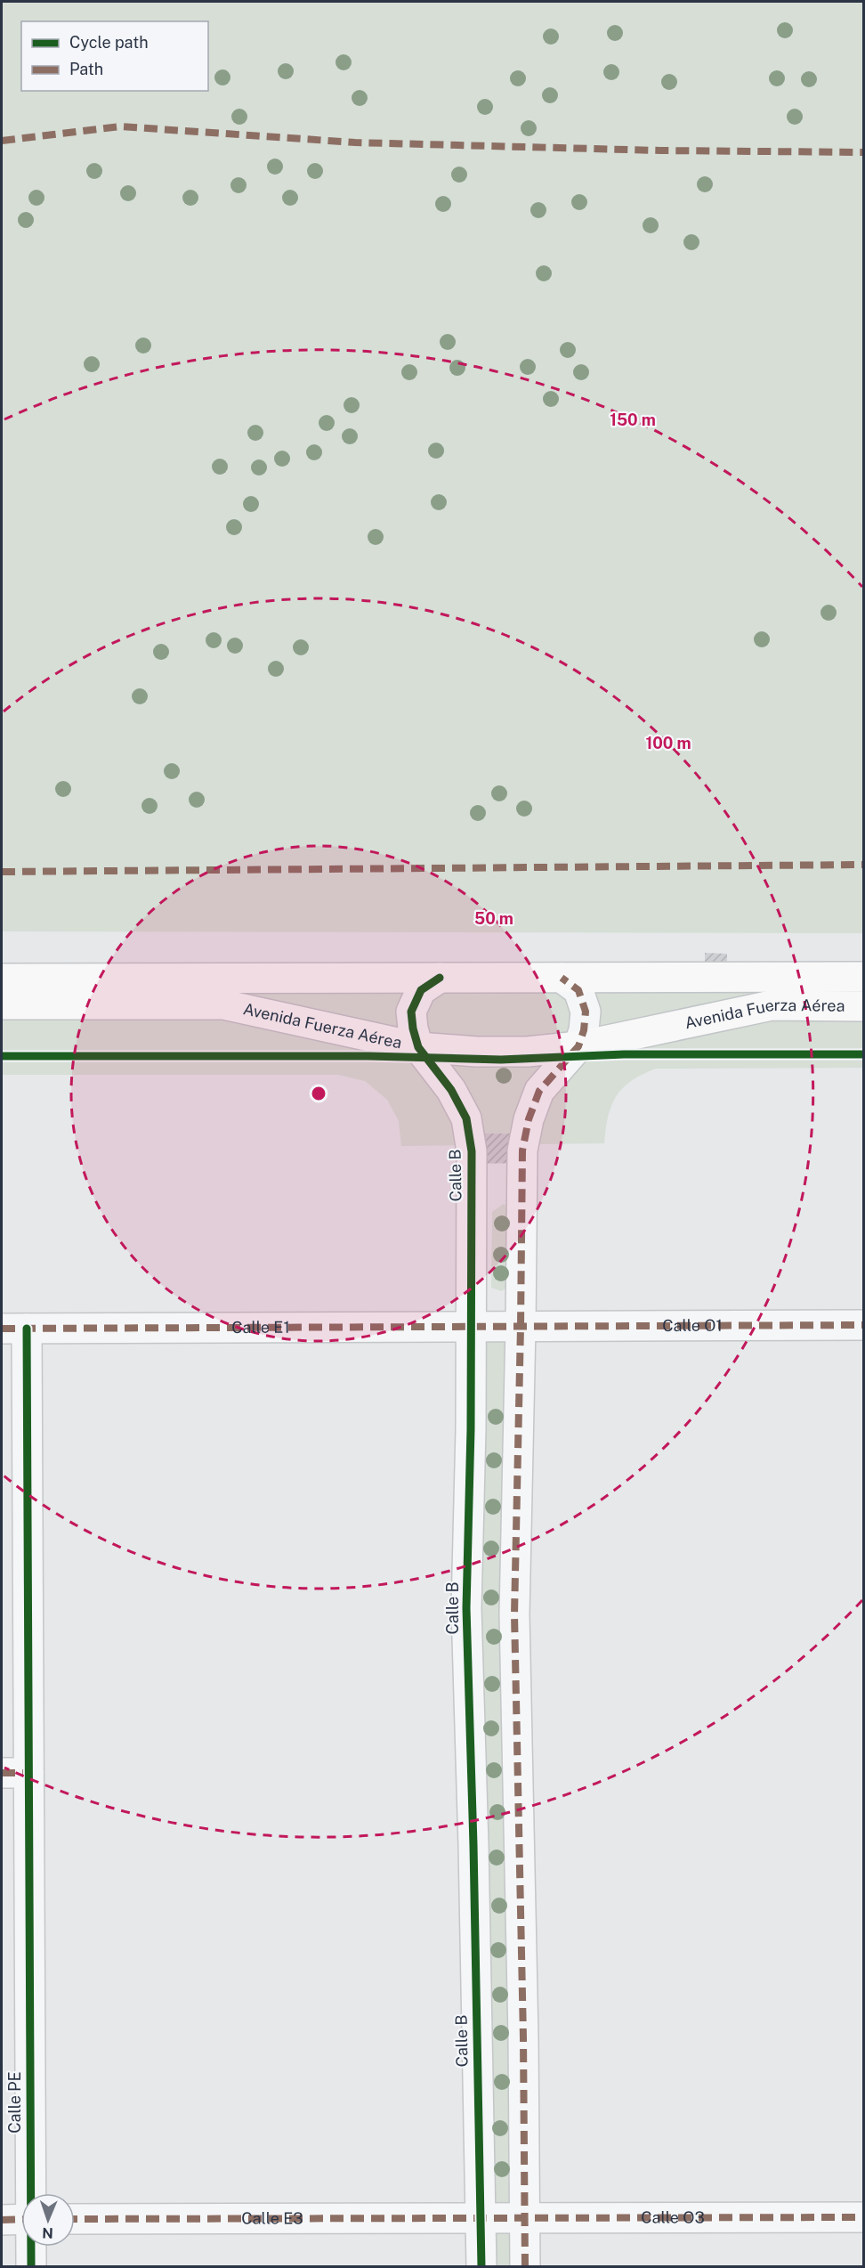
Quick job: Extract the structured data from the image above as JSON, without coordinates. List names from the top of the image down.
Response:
{
  "streets": {
    "main road": ["Avenida Fuerza Aérea"],
    "street": [
      "Calle B",
      "Calle O1",
      "Calle E1",
      "Calle PE",
      "Calle O3",
      "Calle E3"
    ]
  },
  "crossings": [
    ["Avenida Fuerza Aérea", "Calle B"],
    ["Calle B", "Calle E1"],
    ["Calle B", "Calle O3"],
    ["Calle B", "Calle E3"],
    ["Calle O1", "Calle E1"],
    ["Calle E1", "Calle PE"],
    ["Calle O3", "Calle E3"]
  ],
  "legend": ["Cycle path", "Path"],
  "north": "bottom",
  "rings": ["150 m", "100 m", "50 m"]
}
